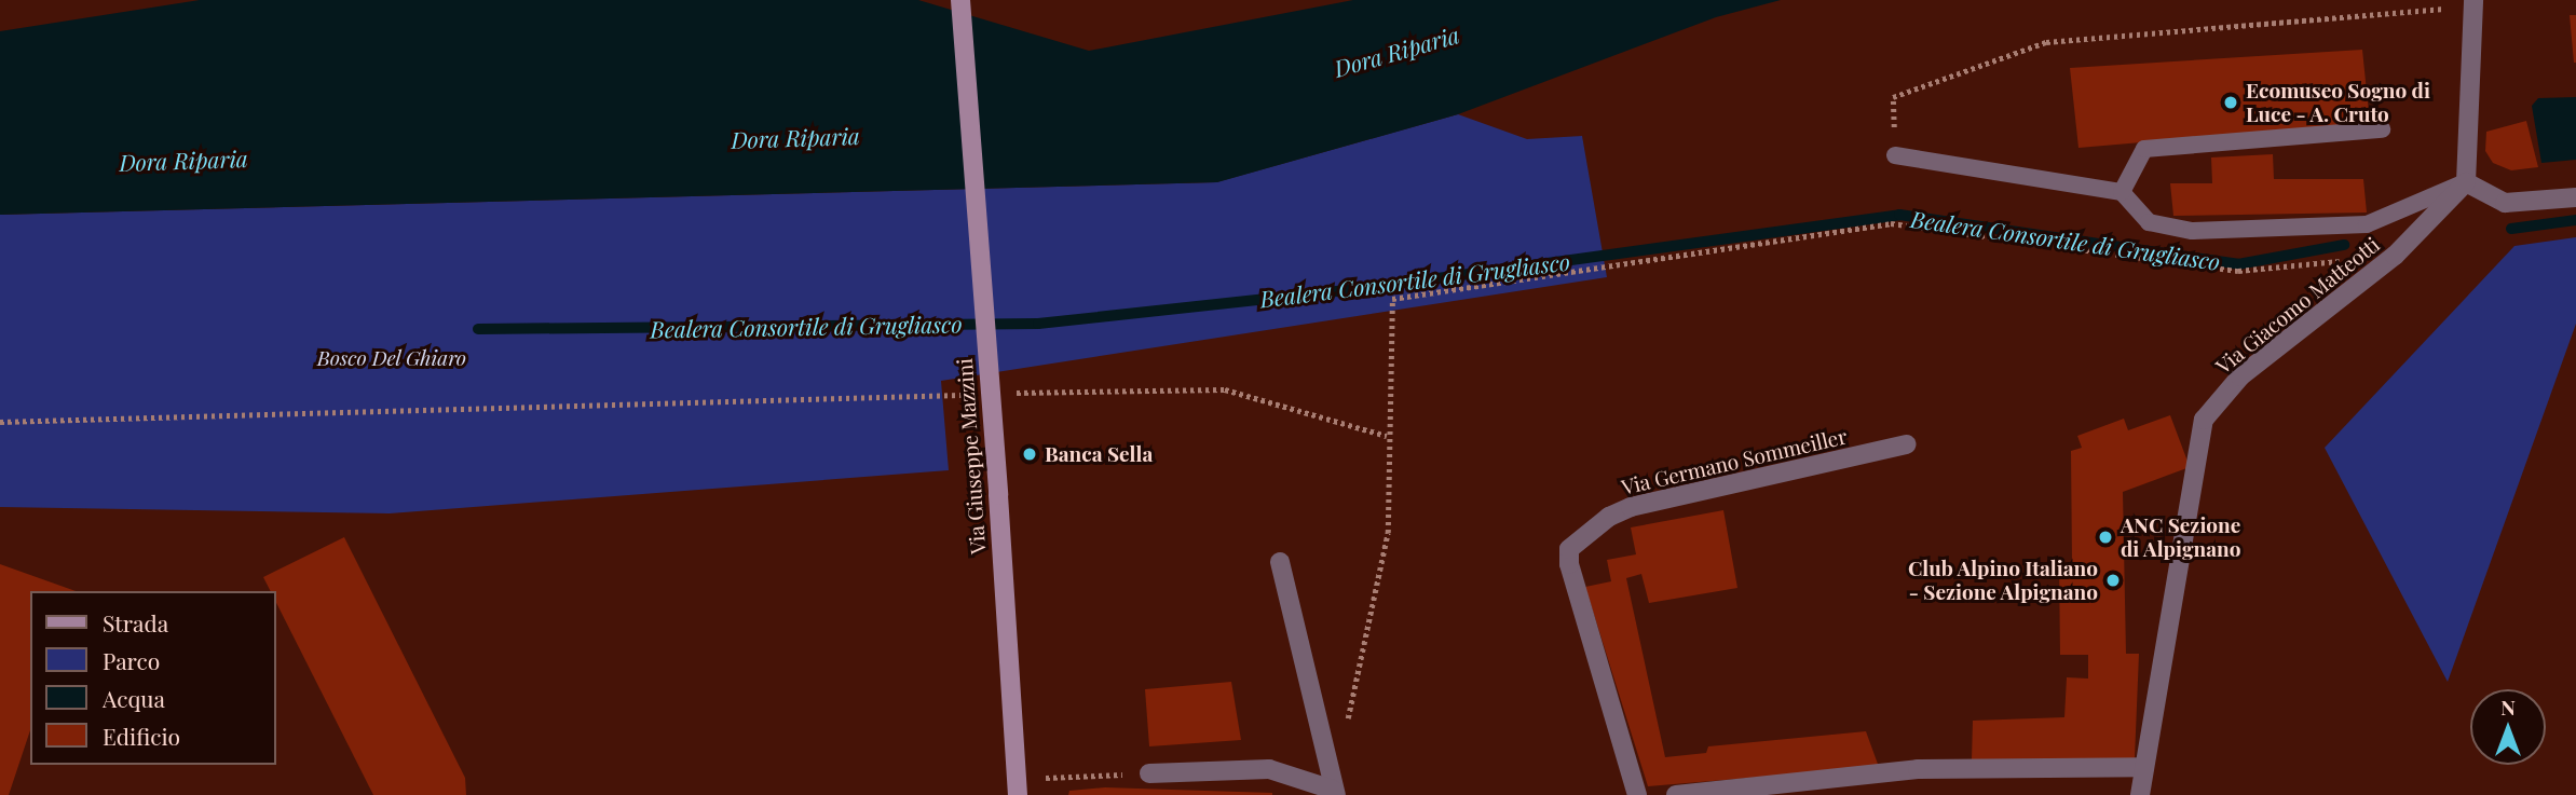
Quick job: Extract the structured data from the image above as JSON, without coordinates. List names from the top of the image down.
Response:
{
  "streets": {
    "street": ["Via Giacomo Matteotti", "Via Giuseppe Mazzini", "Via Germano Sommeiller"]
  },
  "water": ["Dora Riparia", "Bealera Consortile di Grugliasco"],
  "parks": ["Bosco Del Ghiaro"],
  "places": [
    "Ecomuseo Sogno di Luce - A. Cruto",
    "Banca Sella",
    "ANC Sezione di Alpignano",
    "Club Alpino Italiano - Sezione Alpignano"
  ],
  "legend": [
    "Strada",
    "Parco",
    "Acqua",
    "Edificio"
  ],
  "north": "top"
}
